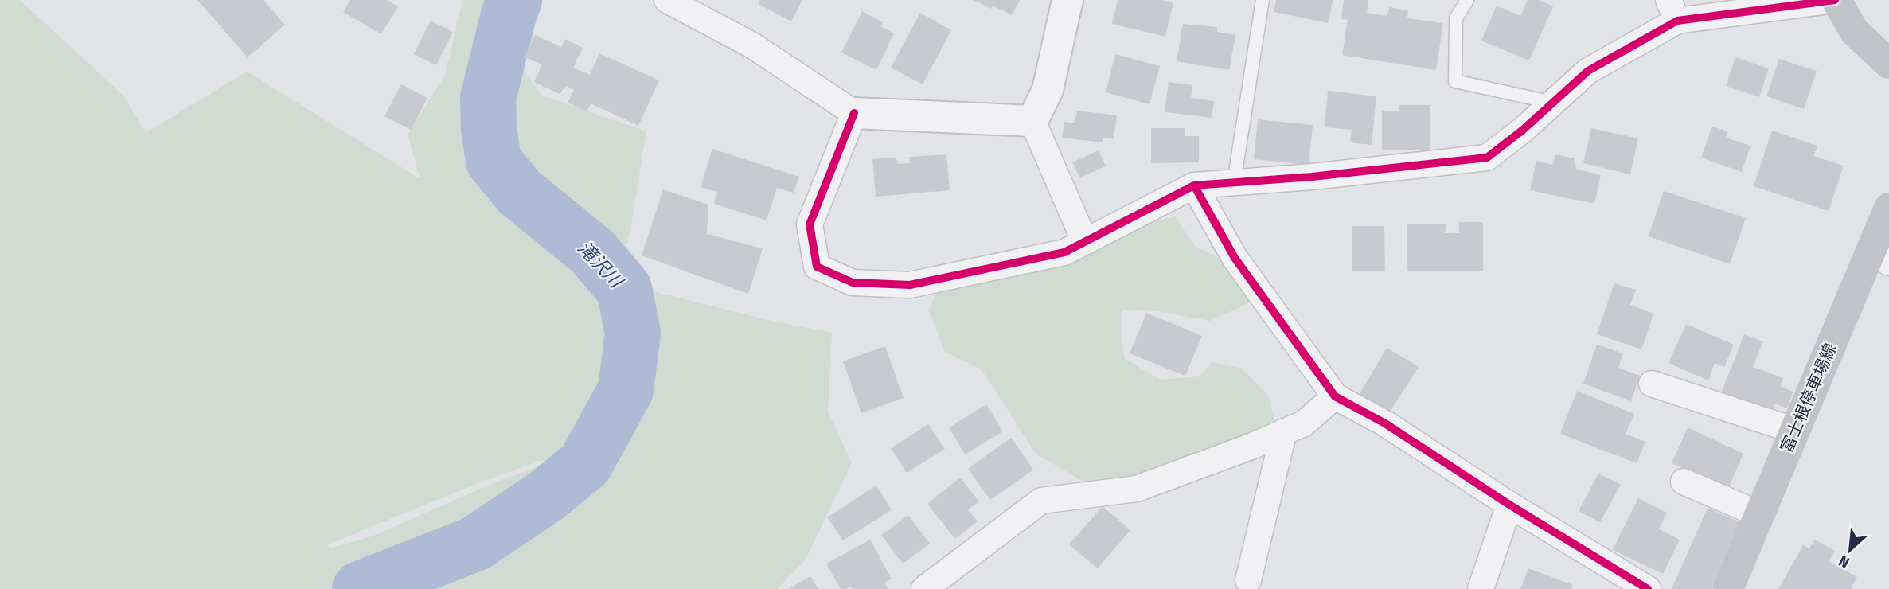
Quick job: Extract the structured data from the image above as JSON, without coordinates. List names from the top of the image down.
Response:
{
  "streets": {
    "main road": ["富士根停車場線"]
  },
  "water": ["滝沢川"],
  "north": "bottom left"
}
